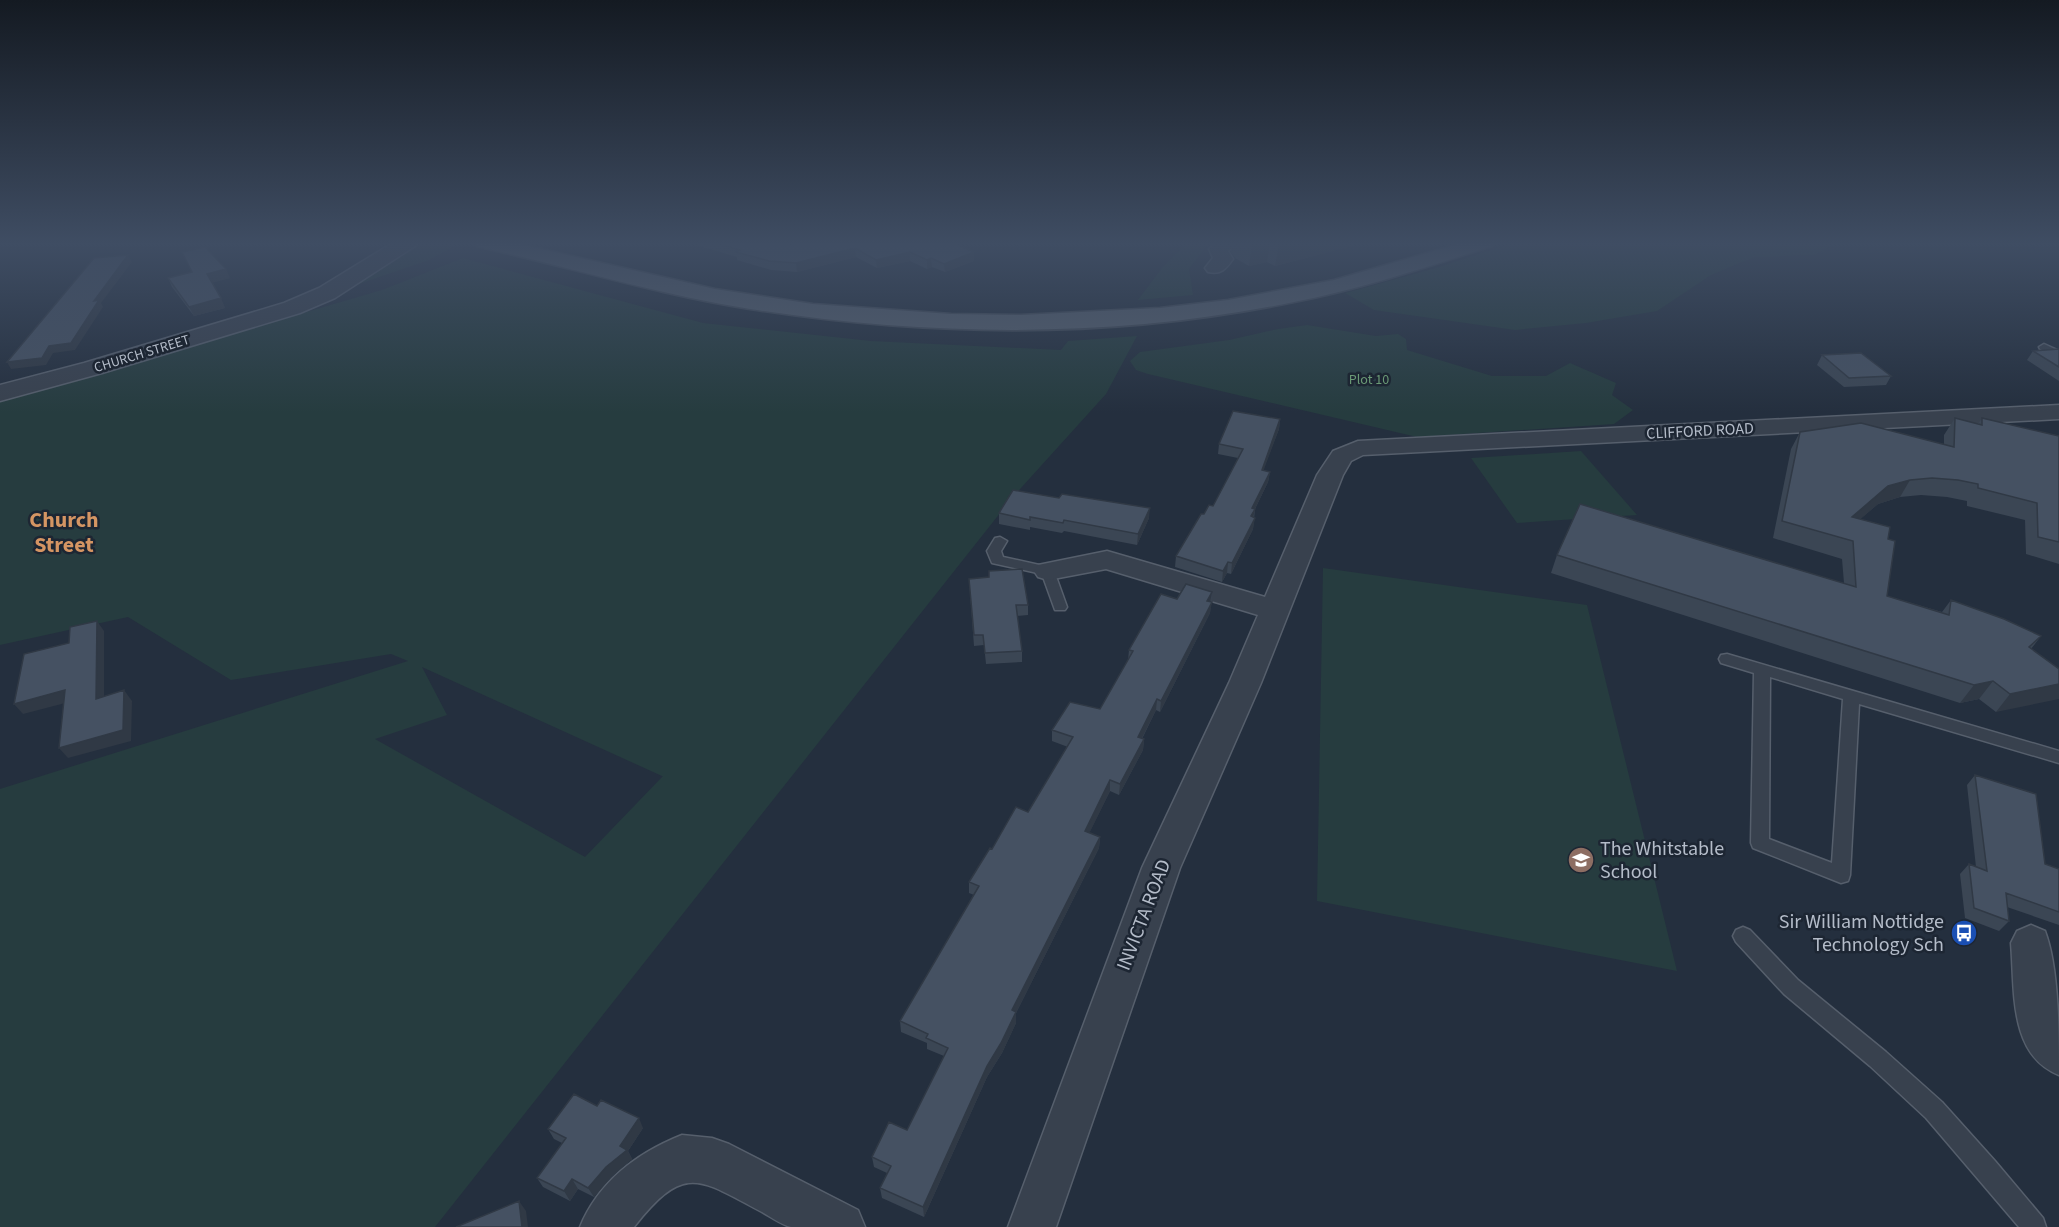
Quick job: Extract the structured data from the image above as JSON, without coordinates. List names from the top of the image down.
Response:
{
  "streets": {
    "street": ["CHURCH STREET", "CLIFFORD ROAD", "INVICTA ROAD"]
  },
  "crossings": [
    ["CLIFFORD ROAD", "INVICTA ROAD"]
  ],
  "districts": ["Church Street"],
  "parks": ["Plot 10"],
  "places": {
    "school or university": ["The Whitstable School"],
    "bus stop": ["Sir William Nottidge Technology Sch"]
  }
}
